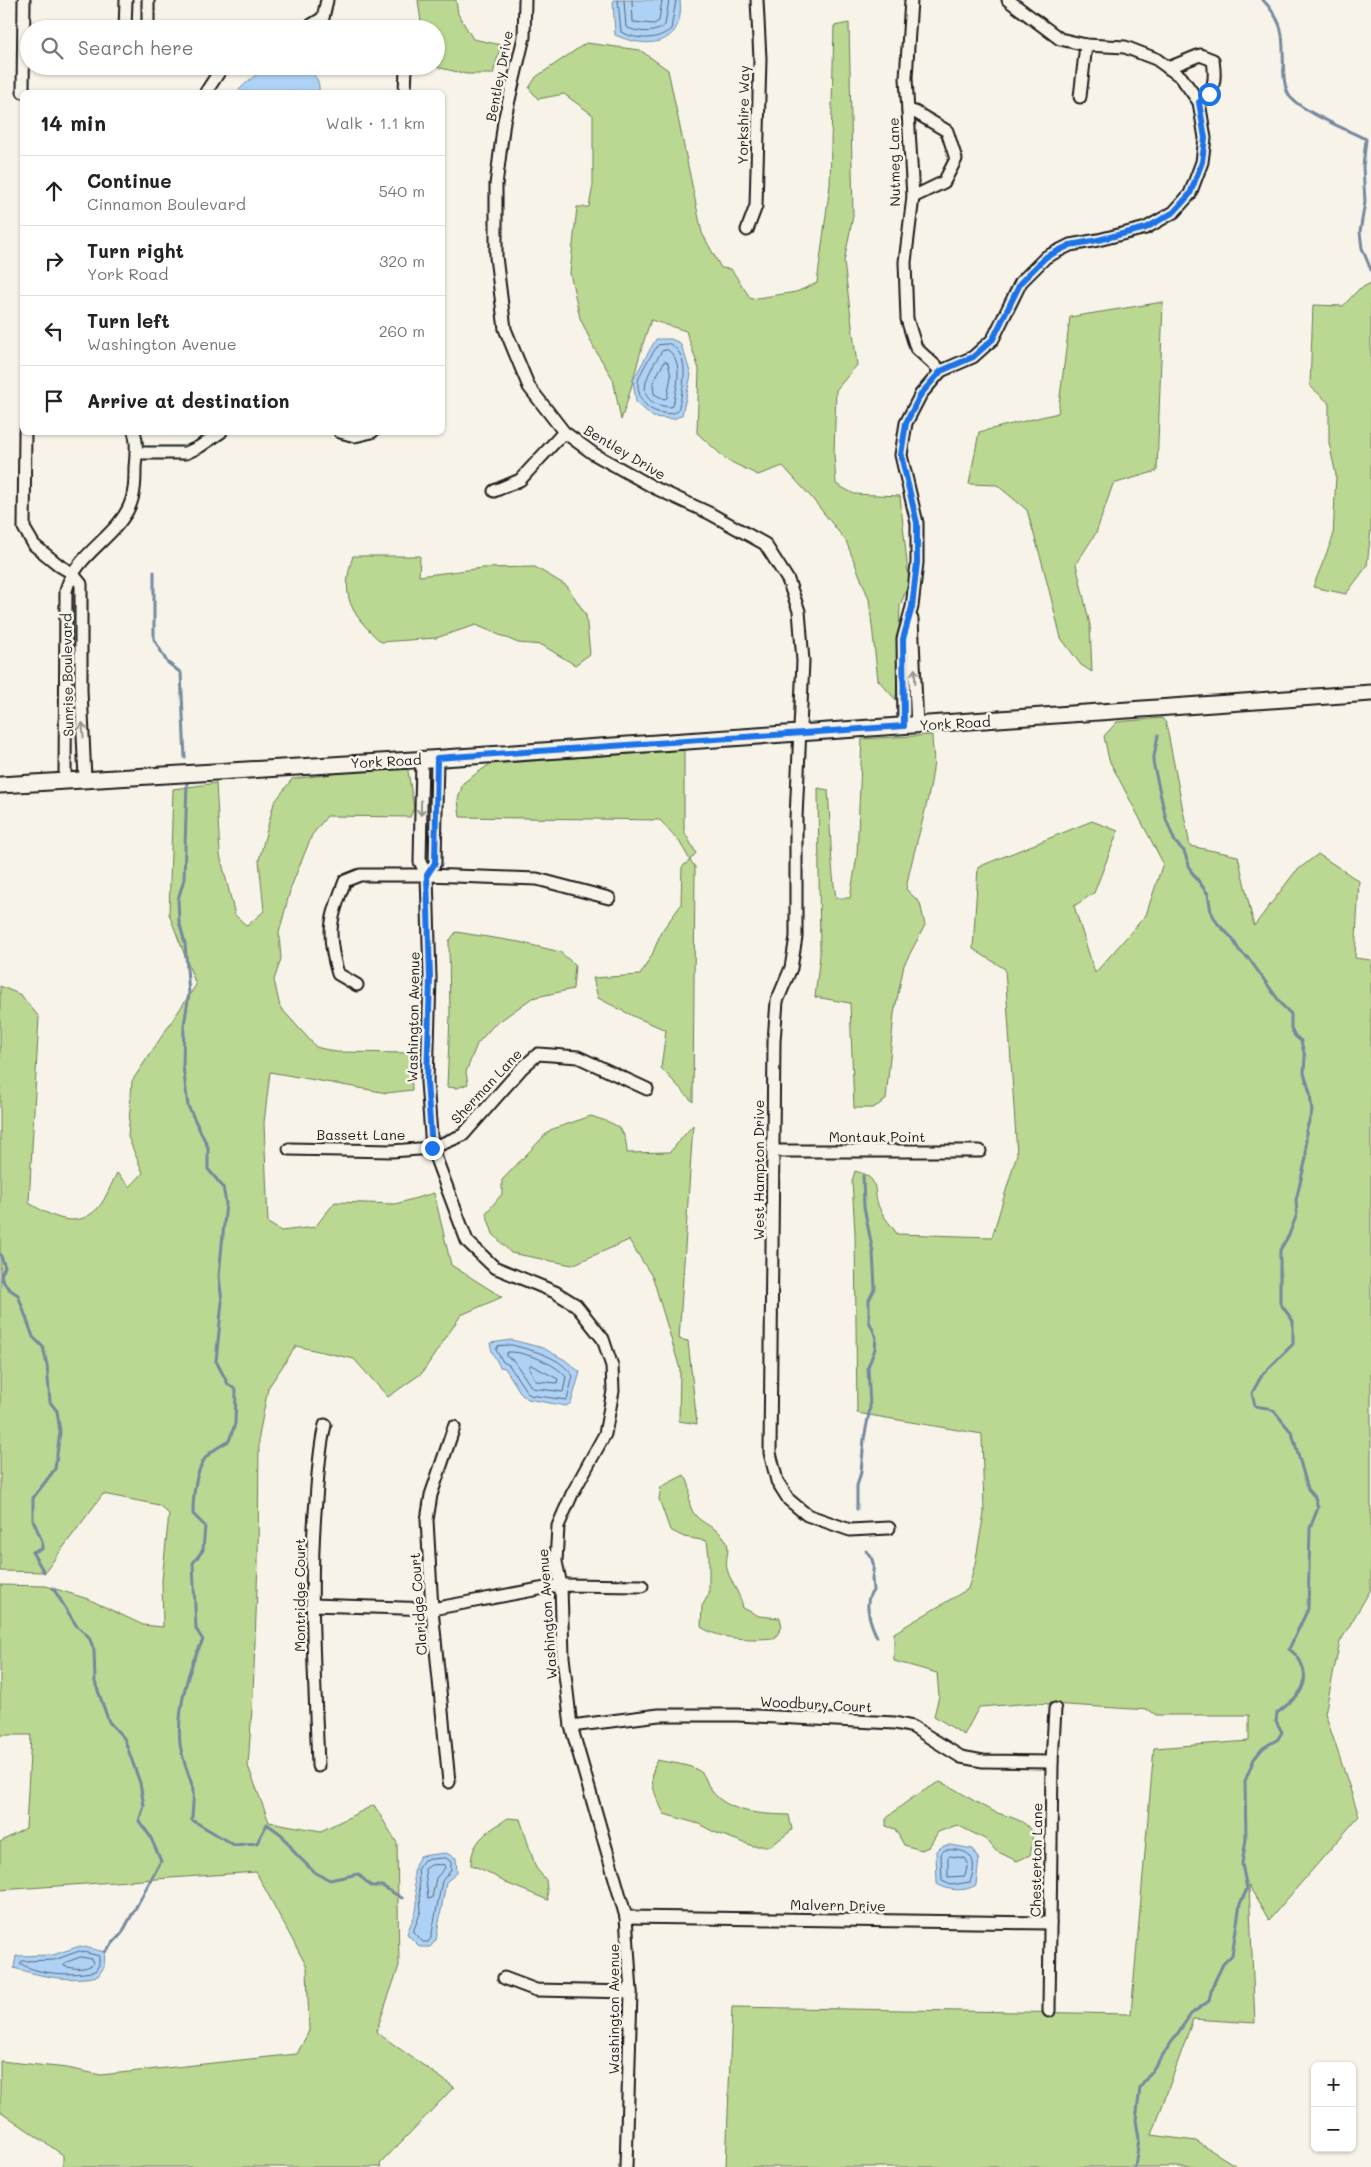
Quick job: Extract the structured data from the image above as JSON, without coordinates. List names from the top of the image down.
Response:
{
  "streets": {
    "street": [
      "Bentley Drive",
      "Yorkshire Way",
      "Nutmeg Lane",
      "Sunrise Boulevard",
      "York Road",
      "Washington Avenue",
      "Sherman Lane",
      "Bassett Lane",
      "Montauk Point",
      "West Hampton Drive",
      "Montridge Court",
      "Claridge Court",
      "Woodbury Court",
      "Chesterton Lane",
      "Malvern Drive"
    ]
  },
  "crossings": [
    ["Bentley Drive", "York Road"],
    ["Bentley Drive", "West Hampton Drive"],
    ["Sunrise Boulevard", "York Road"],
    ["York Road", "Washington Avenue"],
    ["York Road", "West Hampton Drive"],
    ["Washington Avenue", "Sherman Lane"],
    ["Washington Avenue", "Bassett Lane"],
    ["Washington Avenue", "Woodbury Court"],
    ["Washington Avenue", "Malvern Drive"],
    ["Sherman Lane", "Bassett Lane"],
    ["Montauk Point", "West Hampton Drive"],
    ["Woodbury Court", "Chesterton Lane"],
    ["Chesterton Lane", "Malvern Drive"]
  ],
  "page": {
    "search": "Search here",
    "heading": ["14 min", "Walk · 1.1 km"],
    "list": [
      ["Continue", "Cinnamon Boulevard", "540 m"],
      ["Turn right", "York Road", "320 m"],
      ["Turn left", "Washington Avenue", "260 m"],
      "Arrive at destination"
    ],
    "map_buttons": ["+", "−"]
  }
}
